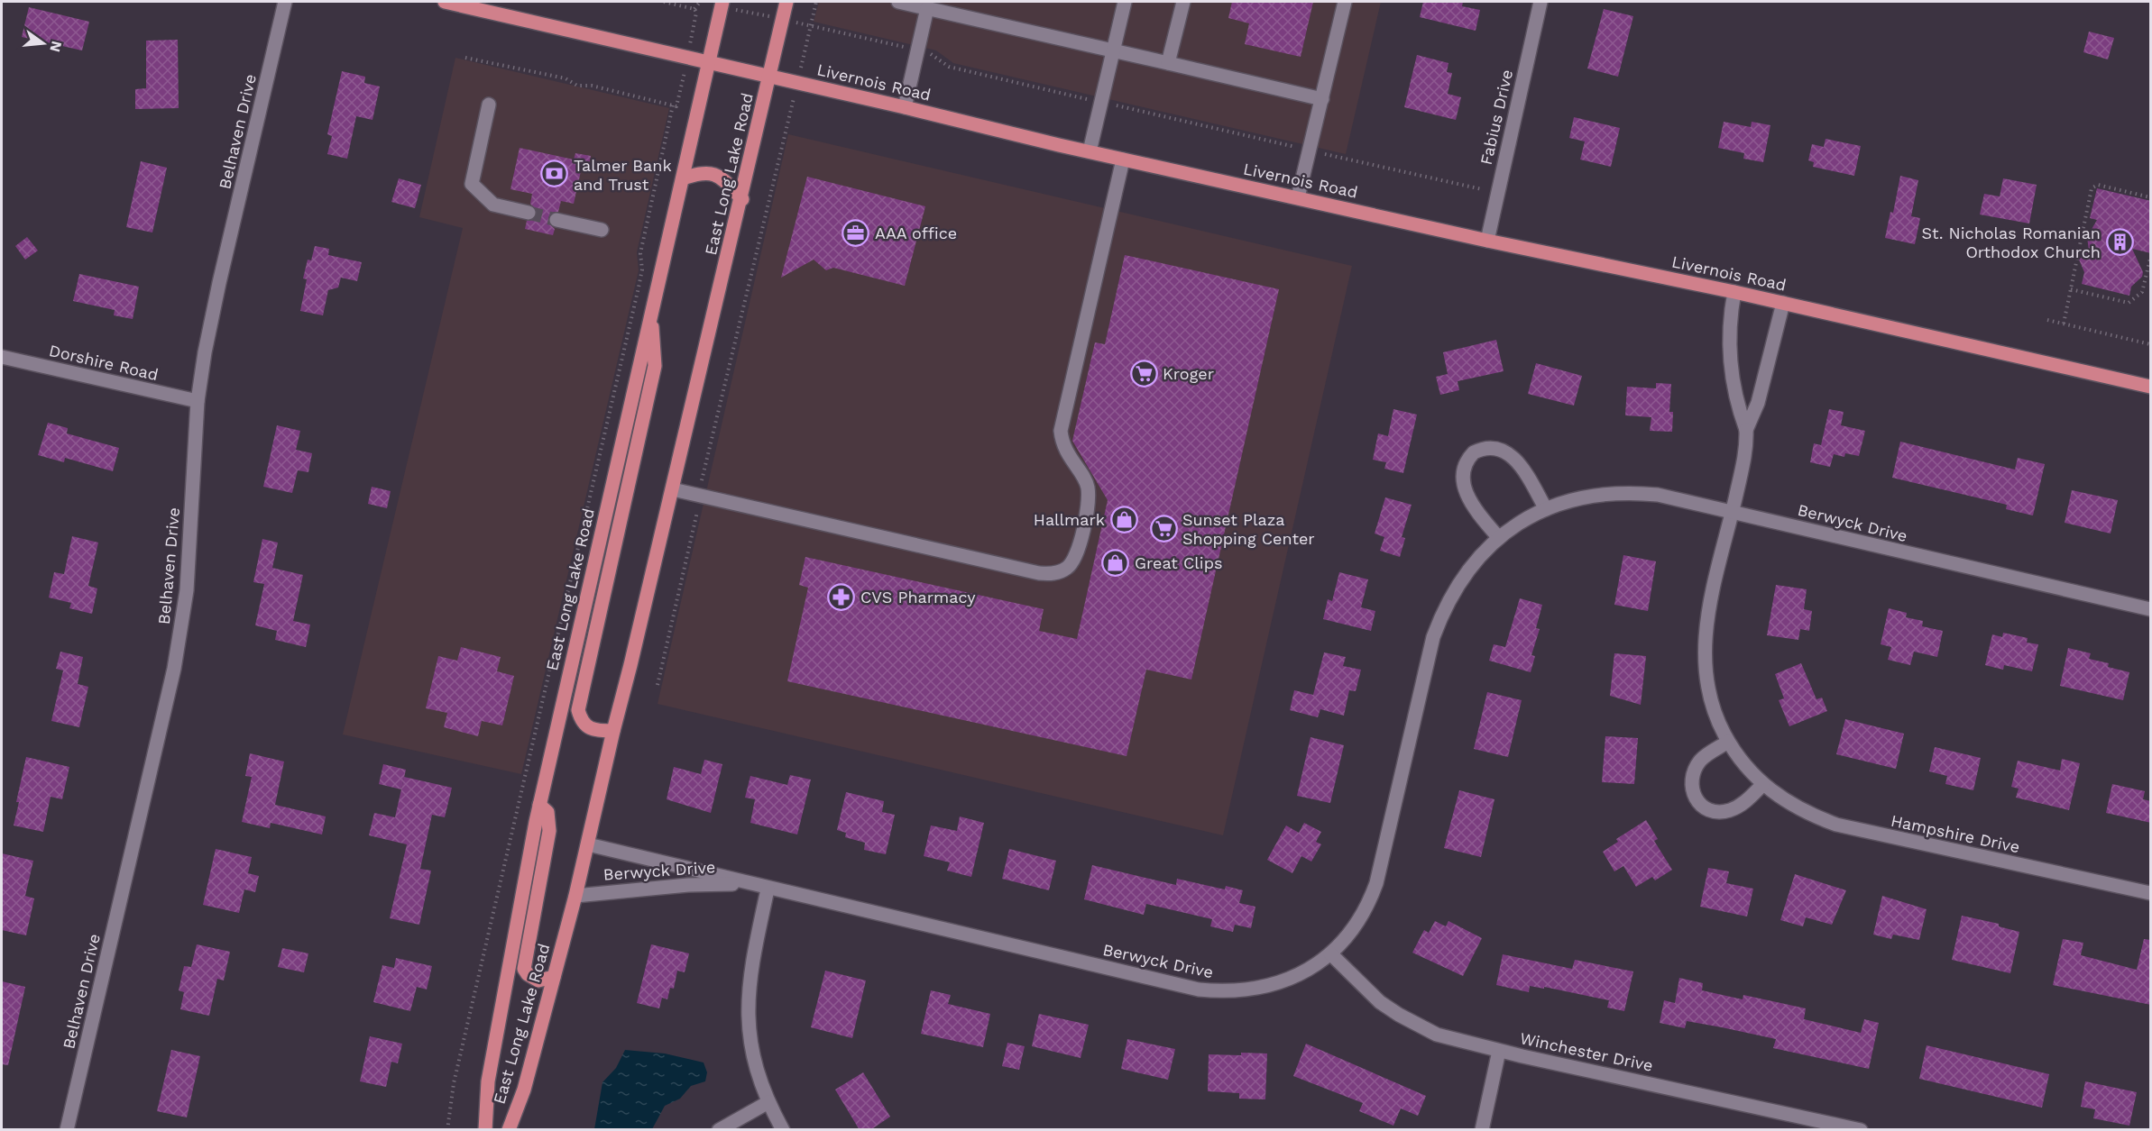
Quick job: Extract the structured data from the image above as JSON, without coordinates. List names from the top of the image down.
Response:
{
  "streets": {
    "main road": ["Livernois Road", "East Long Lake Road"],
    "street": [
      "Fabius Drive",
      "Belhaven Drive",
      "Dorshire Road",
      "Berwyck Drive",
      "Hampshire Drive",
      "Winchester Drive"
    ]
  },
  "crossings": [
    ["Livernois Road", "Fabius Drive"],
    ["Livernois Road", "East Long Lake Road"],
    ["Livernois Road", "Hampshire Drive"],
    ["Belhaven Drive", "Dorshire Road"],
    ["East Long Lake Road", "Berwyck Drive"],
    ["Berwyck Drive", "Hampshire Drive"],
    ["Berwyck Drive", "Winchester Drive"]
  ],
  "places": {
    "bank": ["Talmer Bank and Trust"],
    "office": ["AAA office"],
    "building": ["St. Nicholas Romanian Orthodox Church"],
    "supermarket": ["Kroger", "Sunset Plaza Shopping Center"],
    "shop": ["Hallmark", "Great Clips"],
    "pharmacy": ["CVS Pharmacy"]
  },
  "north": "right"
}
